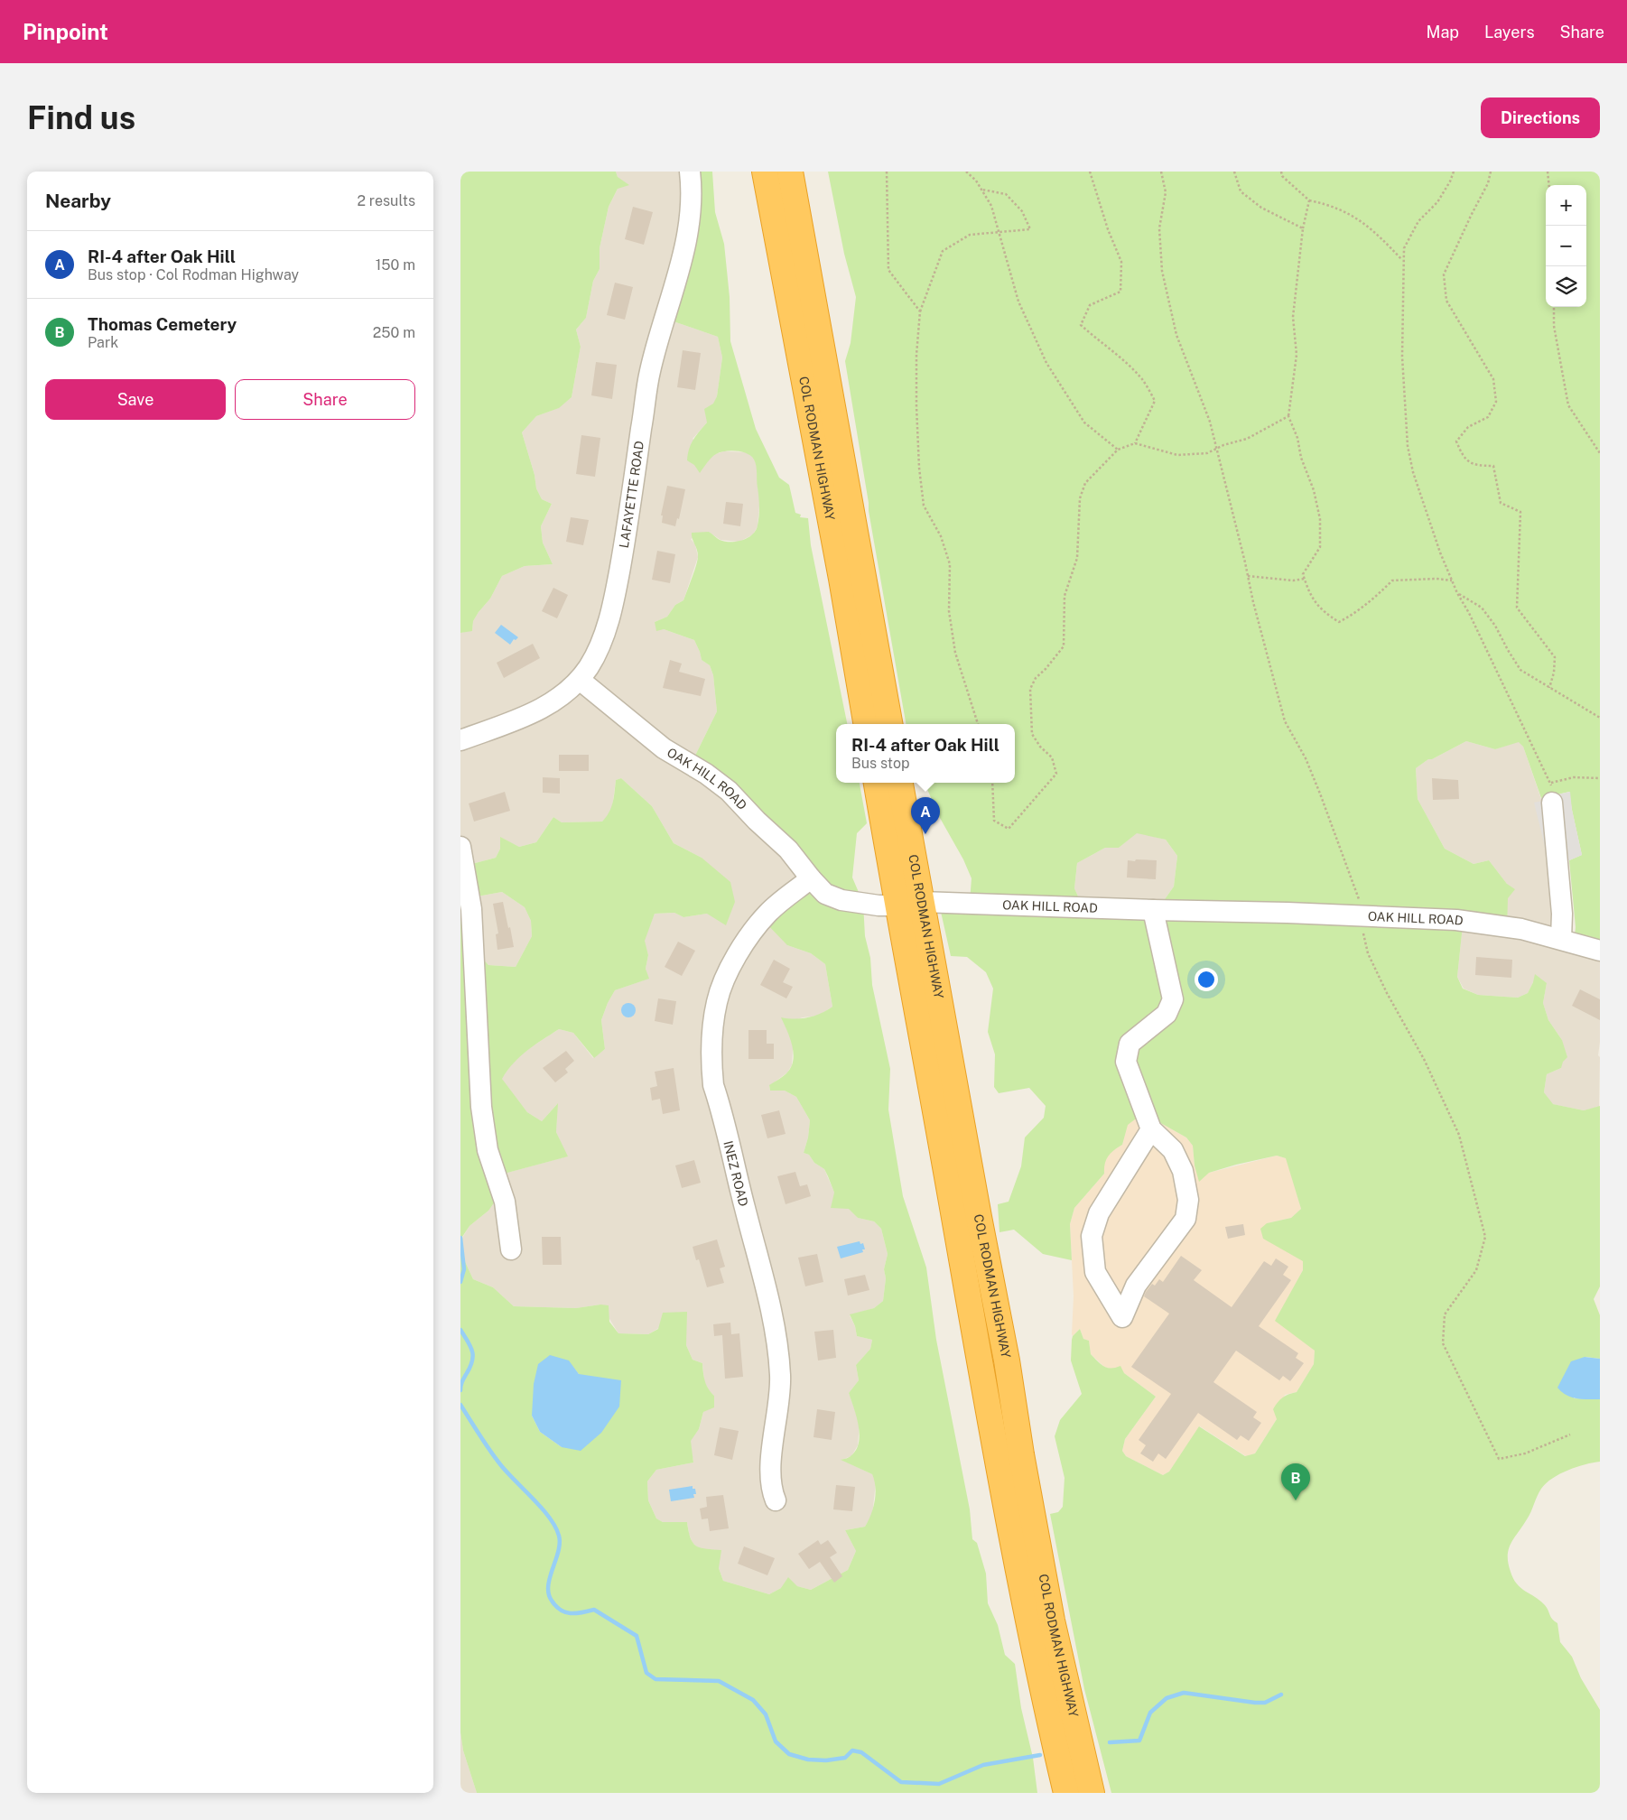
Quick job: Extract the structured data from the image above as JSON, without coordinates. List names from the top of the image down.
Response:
{
  "streets": {
    "highway": ["COL RODMAN HIGHWAY"],
    "street": ["LAFAYETTE ROAD", "OAK HILL ROAD", "INEZ ROAD"]
  },
  "crossings": [
    ["COL RODMAN HIGHWAY", "OAK HILL ROAD"],
    ["LAFAYETTE ROAD", "OAK HILL ROAD"],
    ["OAK HILL ROAD", "INEZ ROAD"]
  ],
  "page": {
    "header": "Pinpoint",
    "nav": ["Map", "Layers", "Share"],
    "buttons": [
      "Directions",
      ["Save", "Share"]
    ],
    "title": "Find us",
    "heading": ["Nearby", "2 results"],
    "map_buttons": ["+", "−"],
    "list": [
      {
        "mark": "A",
        "name": "RI-4 after Oak Hill",
        "note": "Bus stop · Col Rodman Highway",
        "value": "150 m"
      },
      {
        "mark": "B",
        "name": "Thomas Cemetery",
        "note": "Park",
        "value": "250 m"
      }
    ],
    "popup": ["RI-4 after Oak Hill", "Bus stop"],
    "pins": ["A", "B"]
  }
}
